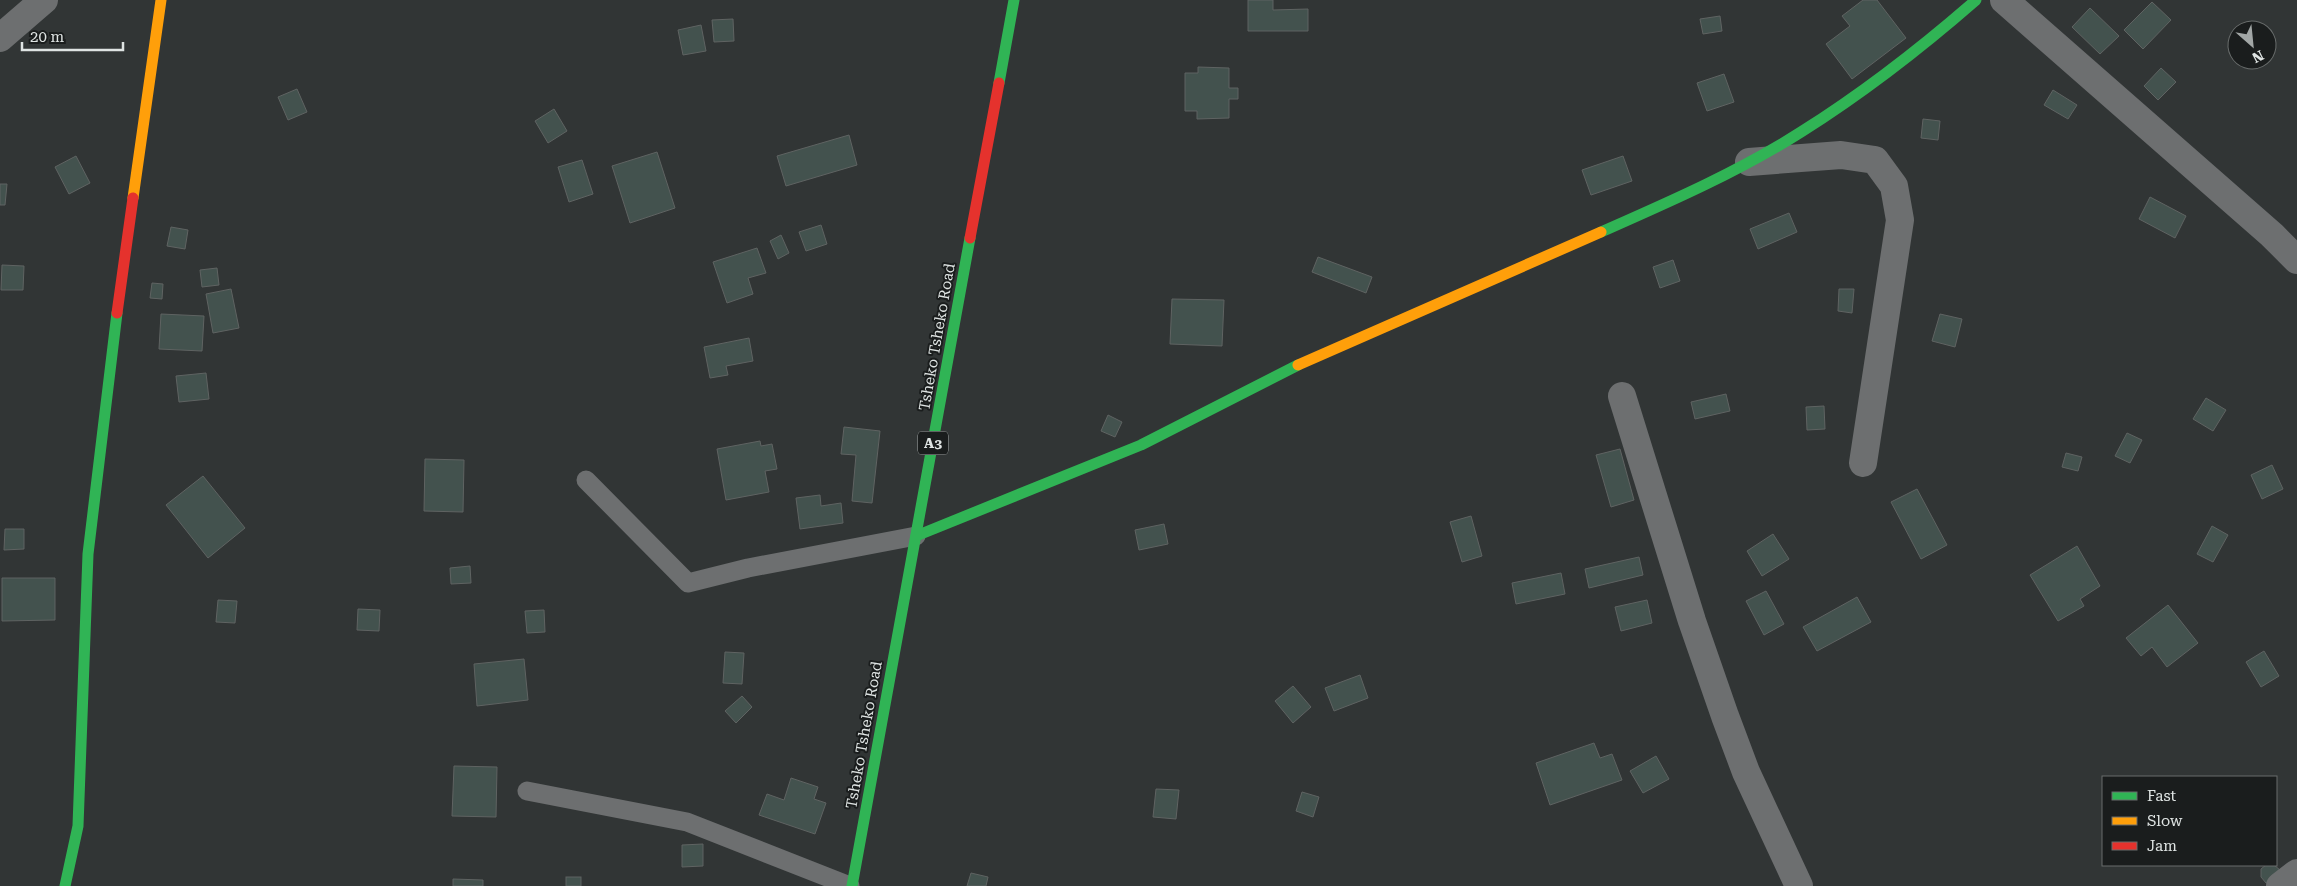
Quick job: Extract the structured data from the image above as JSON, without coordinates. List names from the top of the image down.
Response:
{
  "streets": {
    "main road": ["Tsheko Tsheko Road", "A3"]
  },
  "legend": ["Fast", "Slow", "Jam"],
  "scale_bar": "20 m",
  "north": "bottom right"
}
